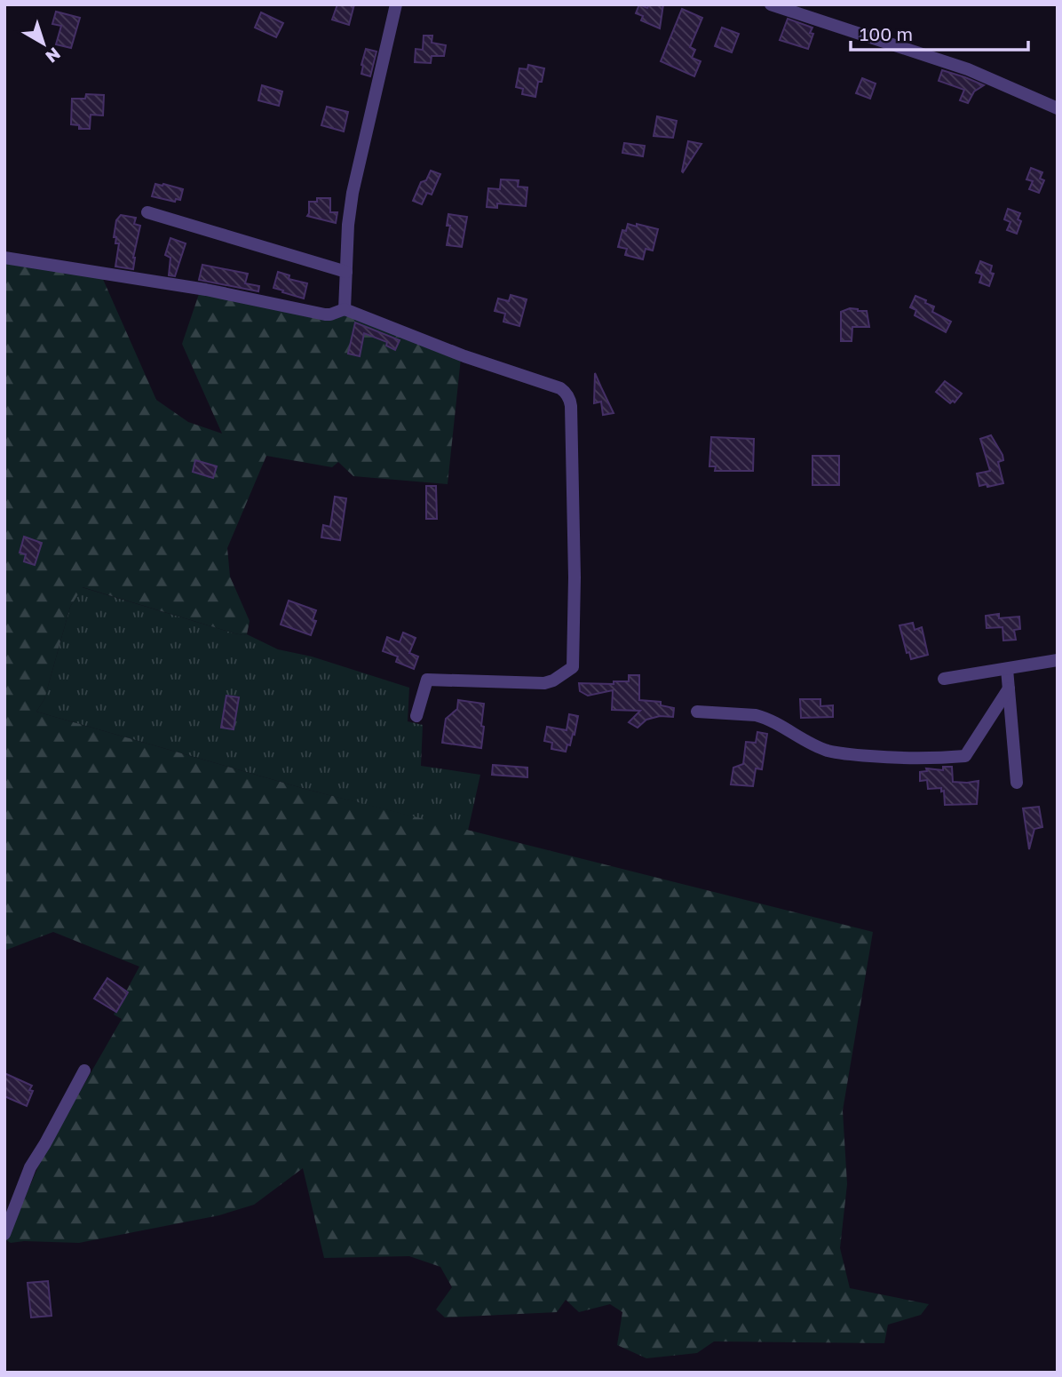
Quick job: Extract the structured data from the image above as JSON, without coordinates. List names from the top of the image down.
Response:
{
  "scale_bar": "100 m",
  "north": "bottom right"
}
